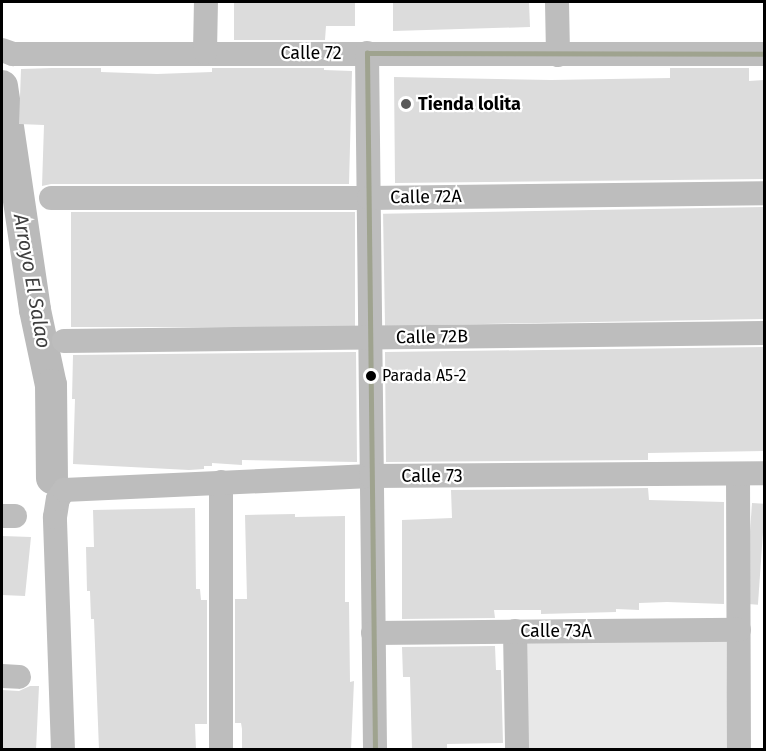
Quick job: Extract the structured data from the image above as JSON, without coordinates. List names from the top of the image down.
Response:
{
  "streets": {
    "street": [
      "Calle 72",
      "Calle 72A",
      "Calle 72B",
      "Calle 73",
      "Calle 73A"
    ]
  },
  "water": ["Arroyo El Salao"],
  "places": ["Tienda lolita", "Parada A5-2"],
  "lines": ["transit line A5-2"]
}
